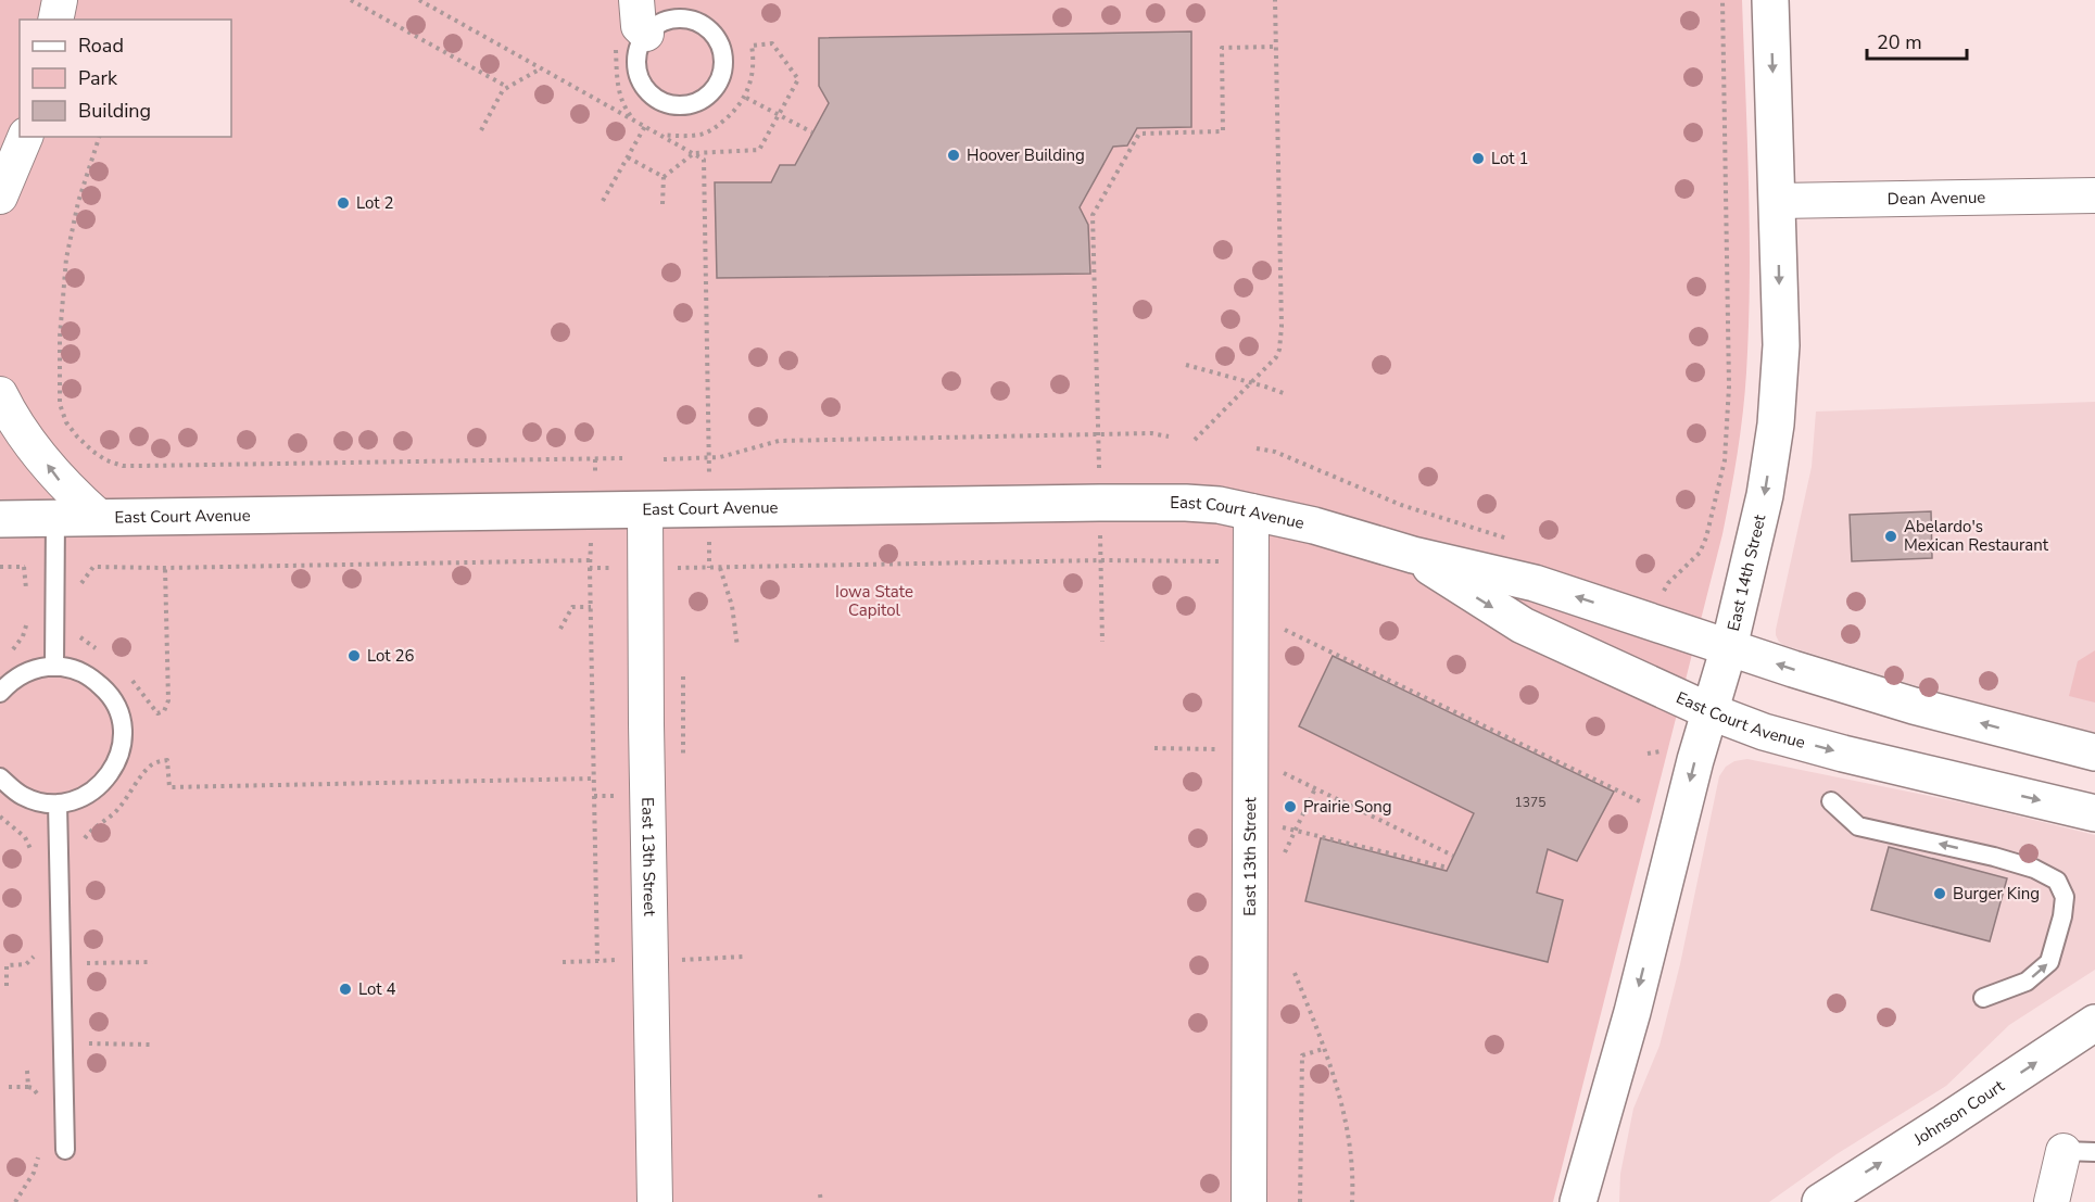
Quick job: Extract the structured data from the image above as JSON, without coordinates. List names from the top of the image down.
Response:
{
  "streets": {
    "street": [
      "Dean Avenue",
      "East Court Avenue",
      "East 14th Street",
      "East 13th Street",
      "Johnson Court"
    ]
  },
  "crossings": [
    ["Dean Avenue", "East 14th Street"],
    ["East Court Avenue", "East 14th Street"],
    ["East Court Avenue", "East 13th Street"]
  ],
  "one_way": ["East 14th Street", "Johnson Court"],
  "parks": ["Iowa State Capitol"],
  "places": [
    "Hoover Building",
    "Lot 1",
    "Lot 2",
    "Abelardo's Mexican Restaurant",
    "Lot 26",
    "Prairie Song",
    "Burger King",
    "Lot 4"
  ],
  "house_numbers": ["1375"],
  "legend": ["Road", "Park", "Building"],
  "scale_bar": "20 m"
}
